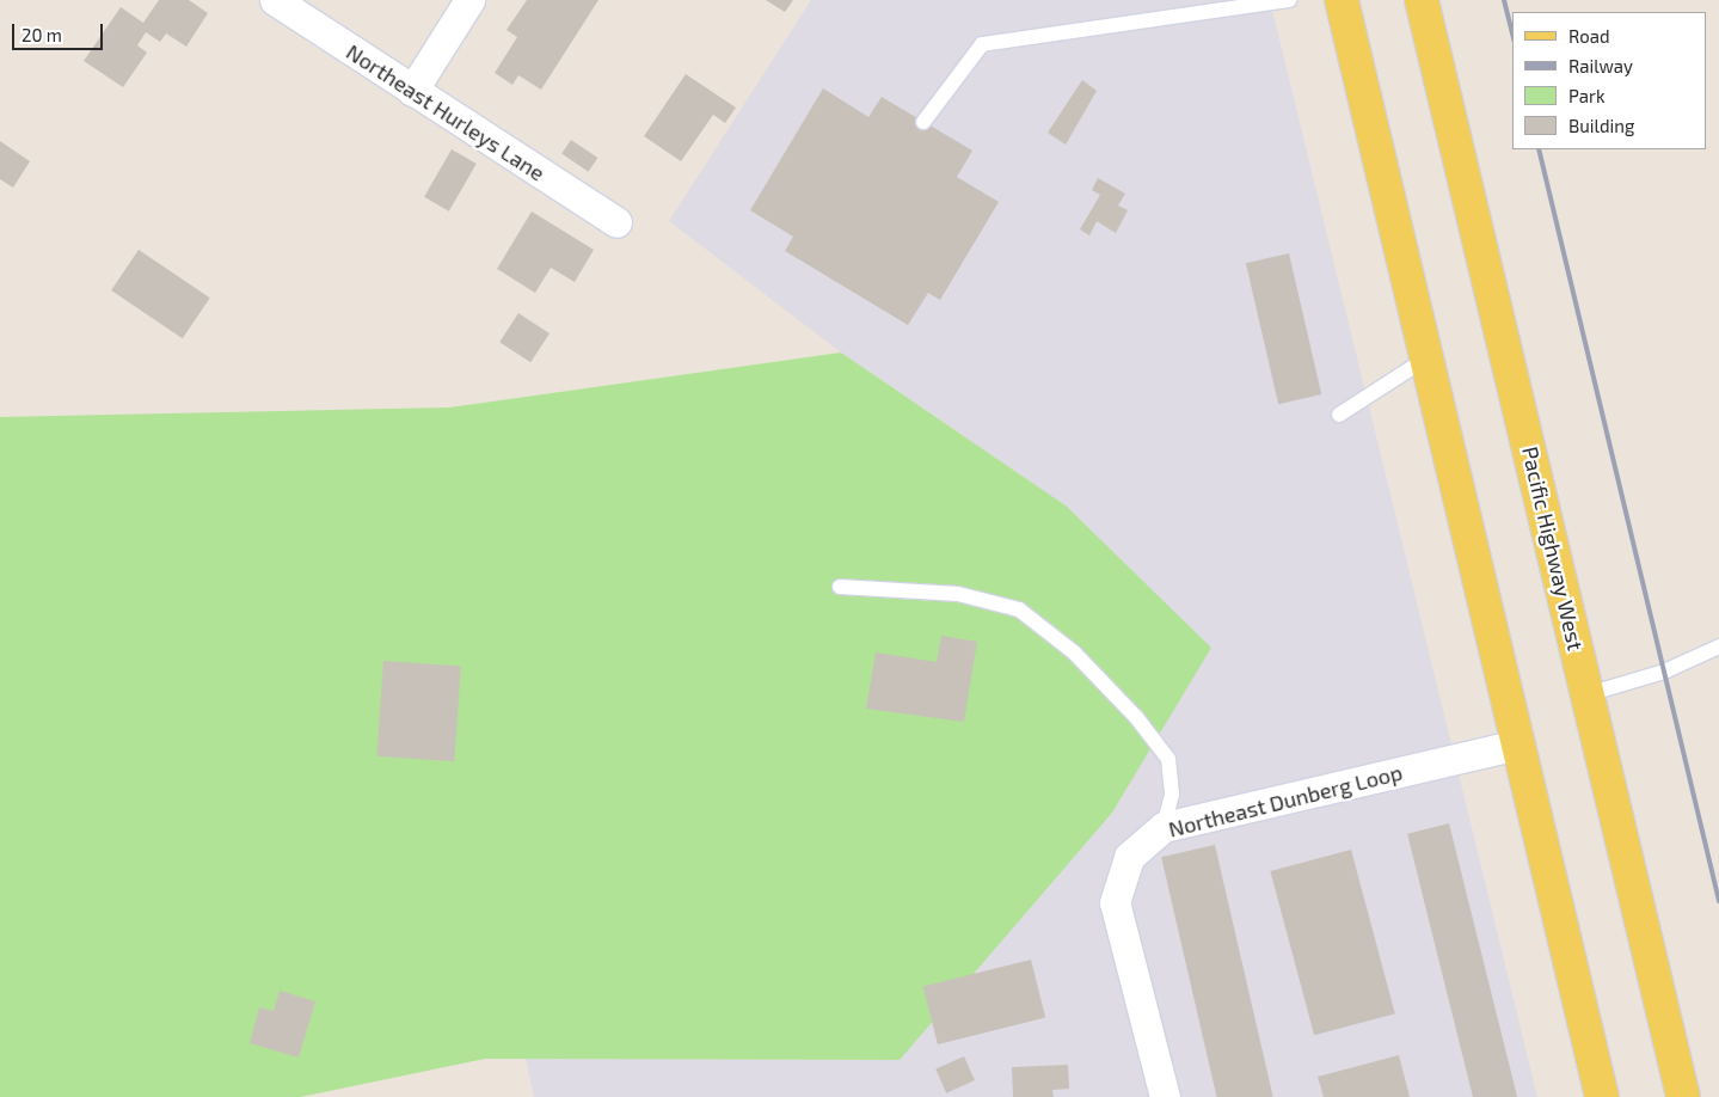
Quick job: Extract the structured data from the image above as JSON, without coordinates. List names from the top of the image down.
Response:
{
  "streets": {
    "main road": ["Pacific Highway West"],
    "street": ["Northeast Hurleys Lane", "Northeast Dunberg Loop"]
  },
  "legend": [
    "Road",
    "Railway",
    "Park",
    "Building"
  ],
  "scale_bar": "20 m"
}
